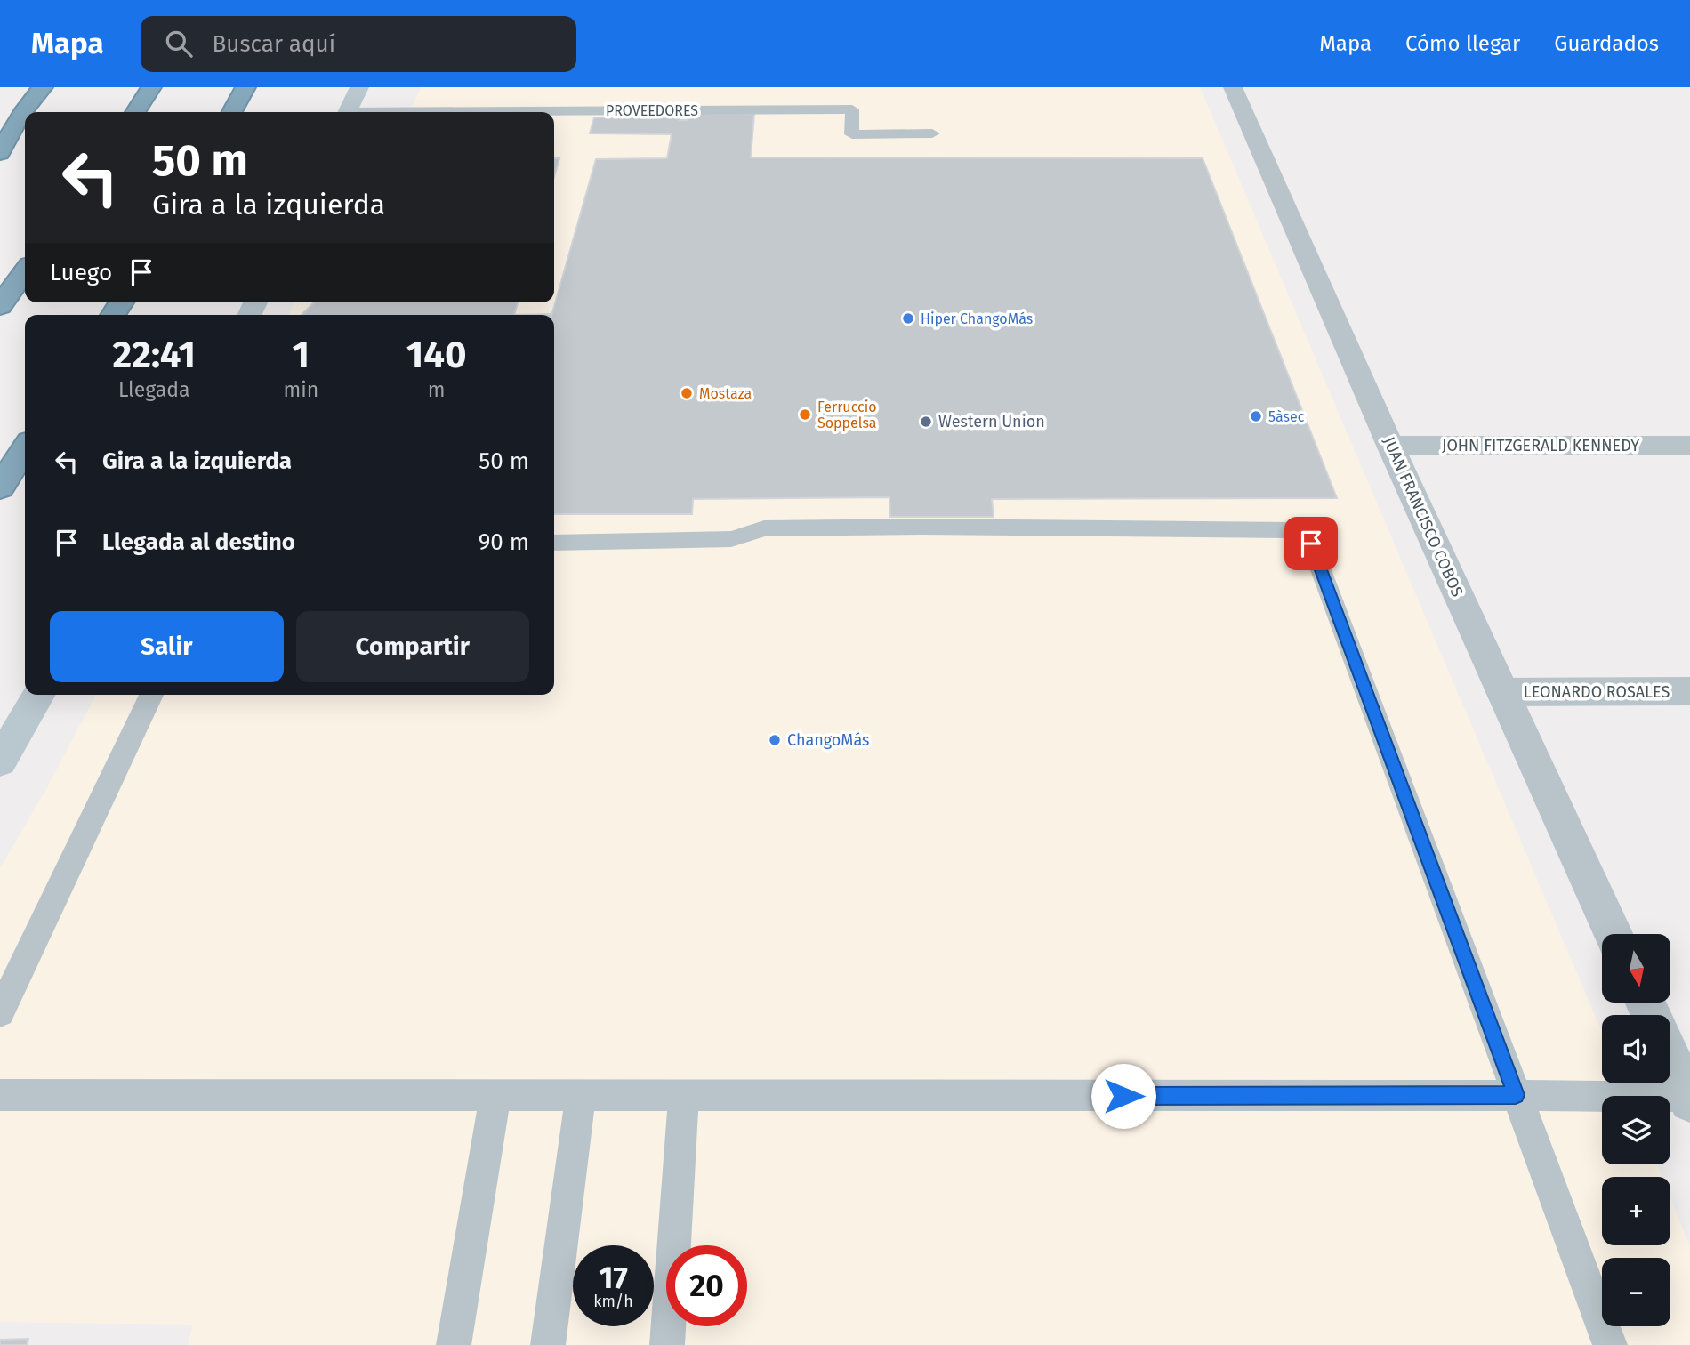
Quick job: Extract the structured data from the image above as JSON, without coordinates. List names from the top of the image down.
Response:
{
  "streets": {
    "street": ["JOHN FITZGERALD KENNEDY", "JUAN FRANCISCO COBOS", "LEONARDO ROSALES"],
    "lane": ["PROVEEDORES"]
  },
  "crossings": [
    ["JOHN FITZGERALD KENNEDY", "JUAN FRANCISCO COBOS"],
    ["JUAN FRANCISCO COBOS", "LEONARDO ROSALES"]
  ],
  "places": [
    "Hiper ChangoMás",
    "Mostaza",
    "Ferruccio Soppelsa",
    "5àsec",
    "Western Union",
    "ChangoMás"
  ],
  "north": "bottom",
  "page": {
    "header": "Mapa",
    "search": "Buscar aquí",
    "nav": ["Mapa", "Cómo llegar", "Guardados"],
    "turn": ["50 m", "Gira a la izquierda"],
    "then": "Luego",
    "eta": [
      "22:41",
      "Llegada",
      "1",
      "min",
      "140",
      "m"
    ],
    "list": [
      {
        "name": "Gira a la izquierda",
        "value": "50 m"
      },
      {
        "name": "Llegada al destino",
        "value": "90 m"
      }
    ],
    "buttons": ["Salir", "Compartir"],
    "map_buttons": ["+", "−"],
    "speed": "17 km/h",
    "limit": "20"
  }
}
